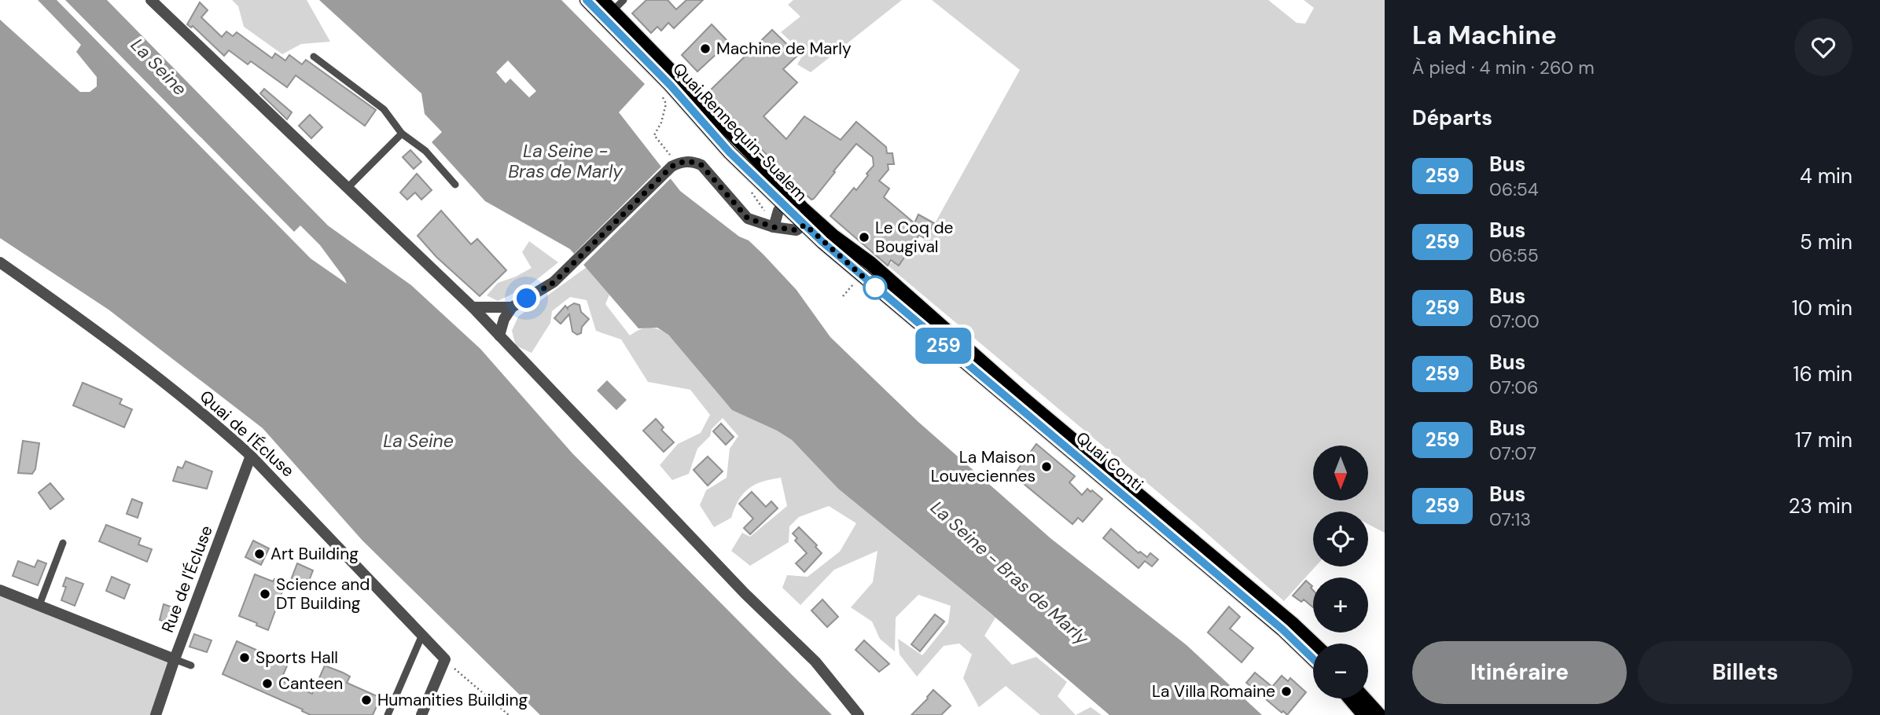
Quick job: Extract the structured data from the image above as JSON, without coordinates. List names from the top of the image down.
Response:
{
  "streets": {
    "main road": ["Quai Rennequin-Sualem", "Quai Conti"],
    "street": ["Quai de l'Écluse", "Rue de l'Écluse"]
  },
  "crossings": [
    ["Quai Rennequin-Sualem", "Quai Conti"],
    ["Quai de l'Écluse", "Rue de l'Écluse"]
  ],
  "water": ["La Seine", "La Seine - Bras de Marly"],
  "places": [
    "Machine de Marly",
    "Le Coq de Bougival",
    "La Maison Louveciennes",
    "Art Building",
    "Science and DT Building",
    "Sports Hall",
    "Canteen",
    "La Villa Romaine",
    "Humanities Building"
  ],
  "lines": ["bus line 259"],
  "north": "bottom",
  "page": {
    "on_map": "259",
    "heading": [
      ["La Machine", "À pied · 4 min · 260 m"],
      "Départs"
    ],
    "list": [
      {
        "mark": "259",
        "name": "Bus",
        "note": "06:54",
        "value": "4 min"
      },
      {
        "mark": "259",
        "name": "Bus",
        "note": "06:55",
        "value": "5 min"
      },
      {
        "mark": "259",
        "name": "Bus",
        "note": "07:00",
        "value": "10 min"
      },
      {
        "mark": "259",
        "name": "Bus",
        "note": "07:06",
        "value": "16 min"
      },
      {
        "mark": "259",
        "name": "Bus",
        "note": "07:07",
        "value": "17 min"
      },
      {
        "mark": "259",
        "name": "Bus",
        "note": "07:13",
        "value": "23 min"
      }
    ],
    "map_buttons": ["+", "−"],
    "buttons": ["Itinéraire", "Billets"]
  }
}
